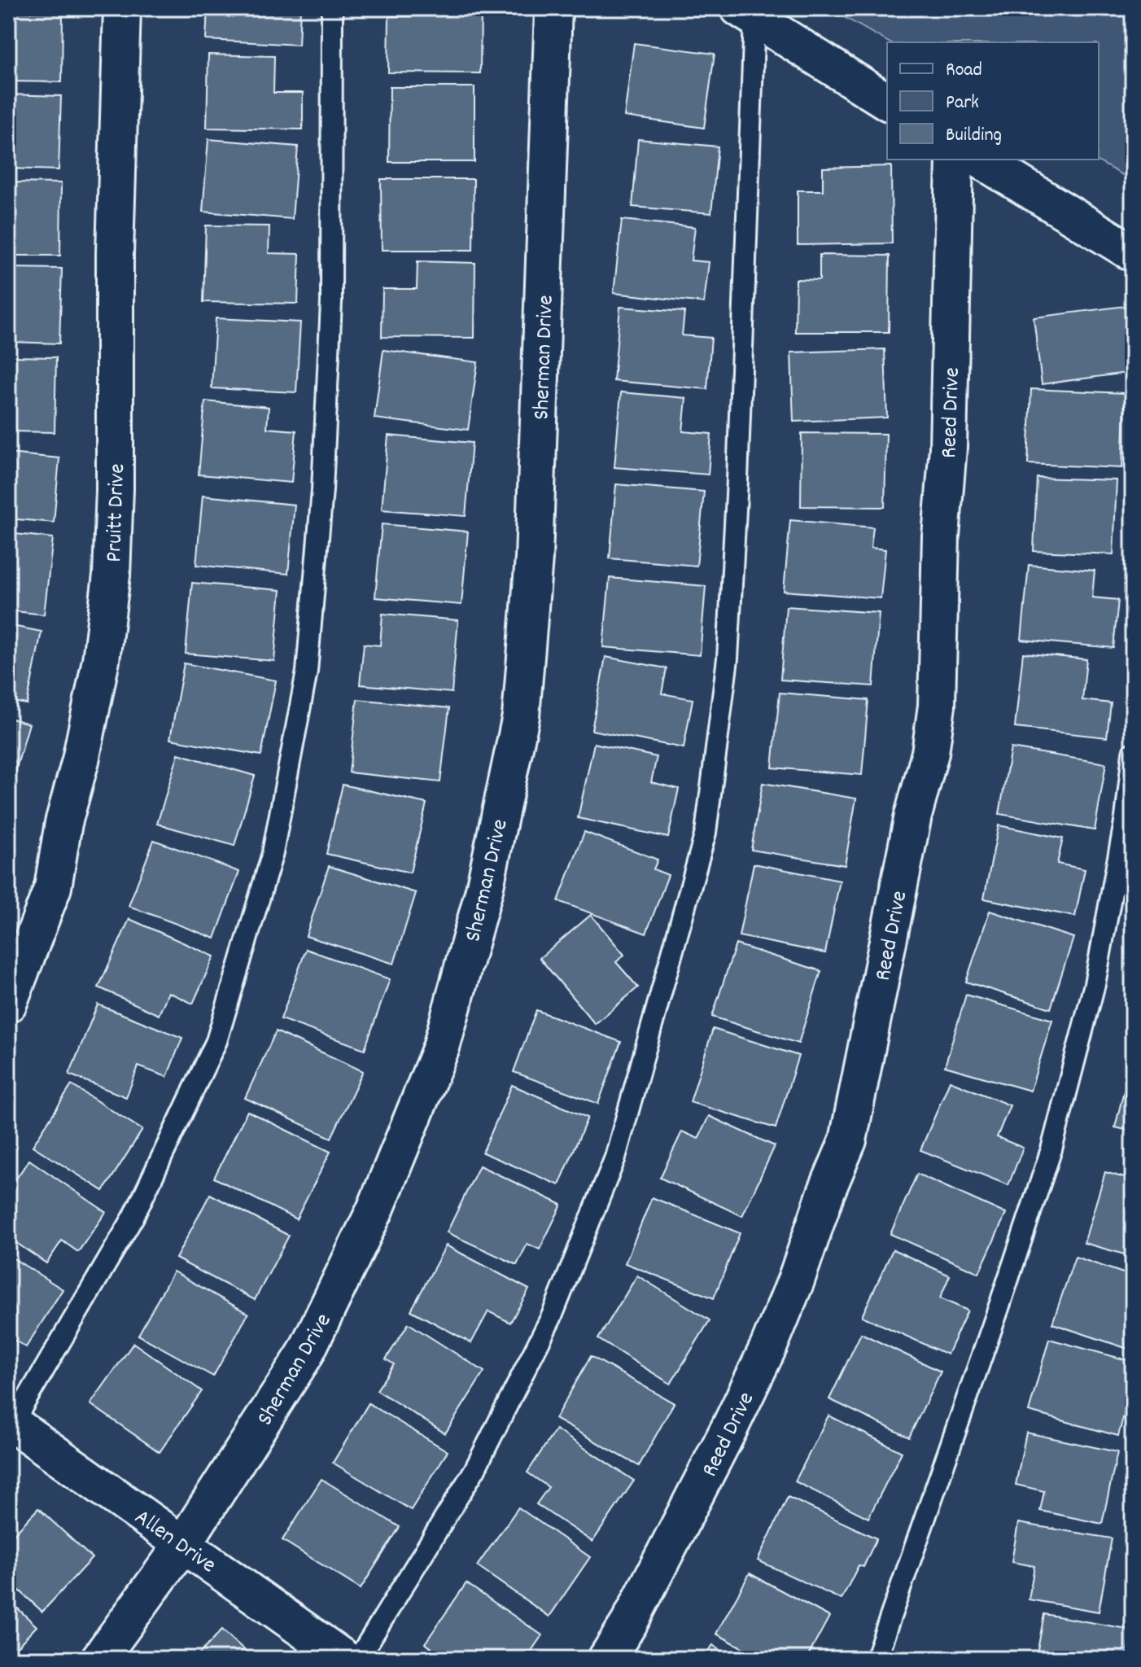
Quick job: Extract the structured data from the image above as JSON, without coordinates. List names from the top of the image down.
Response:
{
  "streets": {
    "street": [
      "Sherman Drive",
      "Reed Drive",
      "Pruitt Drive",
      "Allen Drive"
    ]
  },
  "crossings": [
    ["Sherman Drive", "Allen Drive"]
  ],
  "legend": ["Road", "Park", "Building"]
}
